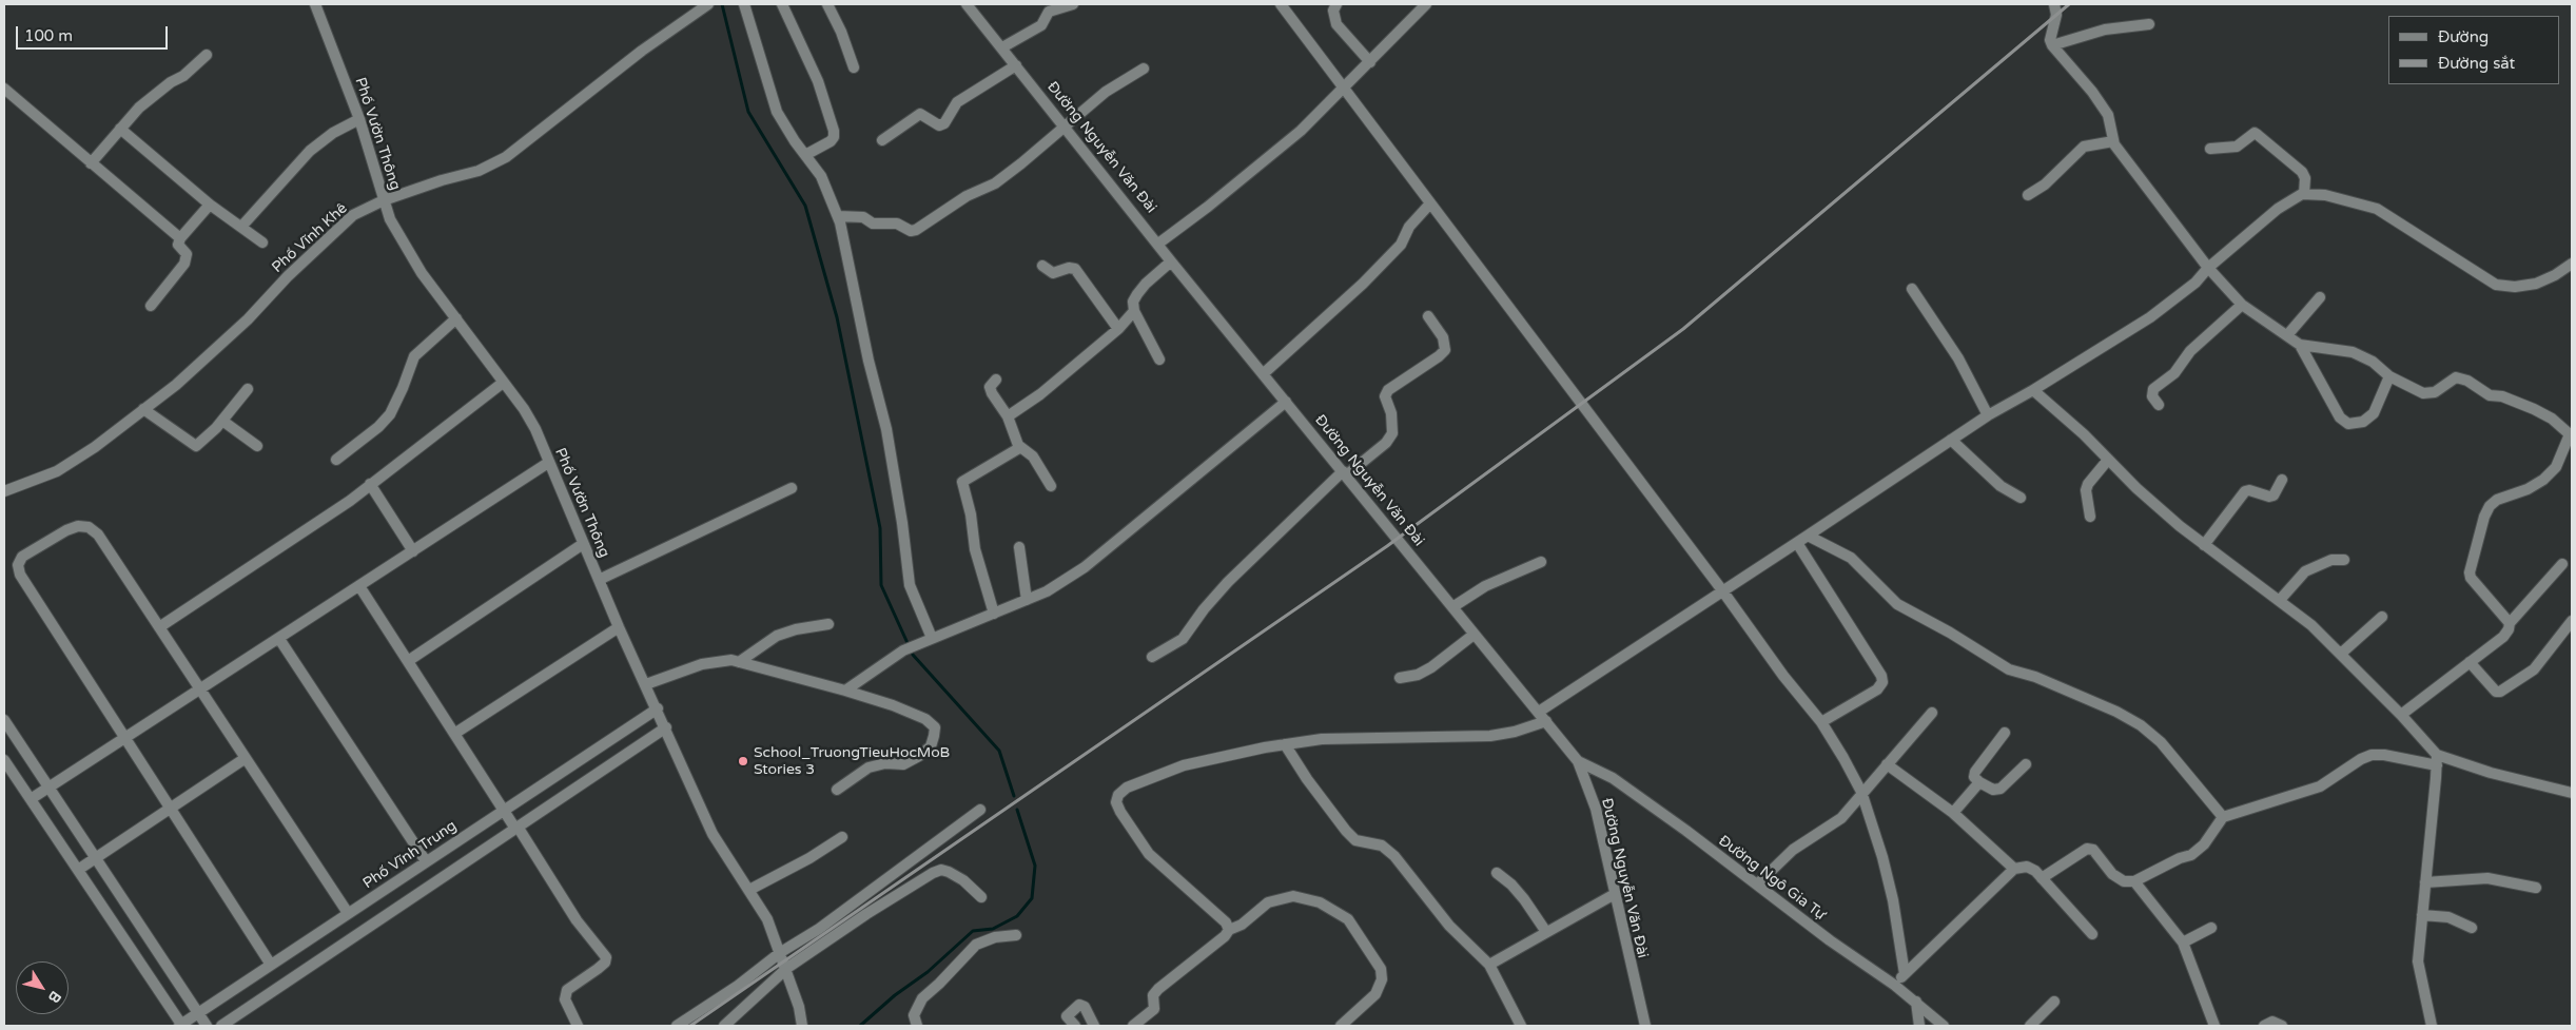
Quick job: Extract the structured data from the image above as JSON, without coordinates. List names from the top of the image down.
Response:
{
  "streets": {
    "street": [
      "Phố Vườn Thông",
      "Đường Nguyễn Văn Đài",
      "Phố Vĩnh Khê",
      "Phố Vĩnh Trung",
      "Đường Ngô Gia Tự"
    ]
  },
  "crossings": [
    ["Phố Vườn Thông", "Phố Vĩnh Khê"],
    ["Phố Vườn Thông", "Phố Vĩnh Trung"],
    ["Đường Nguyễn Văn Đài", "Đường Ngô Gia Tự"]
  ],
  "places": ["School_TruongTieuHocMoB Stories 3"],
  "legend": ["Đường", "Đường sắt"],
  "scale_bar": "100 m",
  "north": "bottom right"
}
